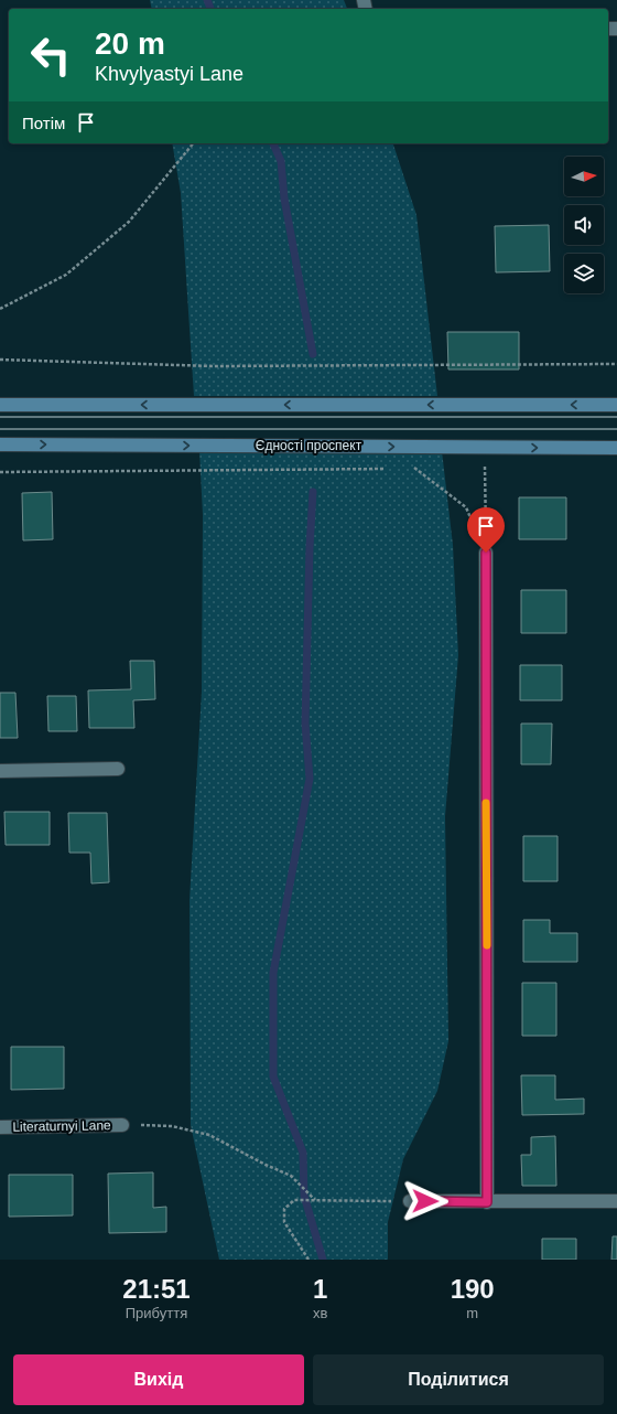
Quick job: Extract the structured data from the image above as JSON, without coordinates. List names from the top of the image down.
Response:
{
  "streets": {
    "main road": ["Єдності проспект"],
    "street": ["Literaturnyi Lane"]
  },
  "north": "right",
  "page": {
    "turn": ["20 m", "Khvylyastyi Lane"],
    "then": "Потім",
    "eta": [
      "21:51",
      "Прибуття",
      "1",
      "хв",
      "190",
      "m"
    ],
    "buttons": ["Вихід", "Поділитися"]
  }
}
